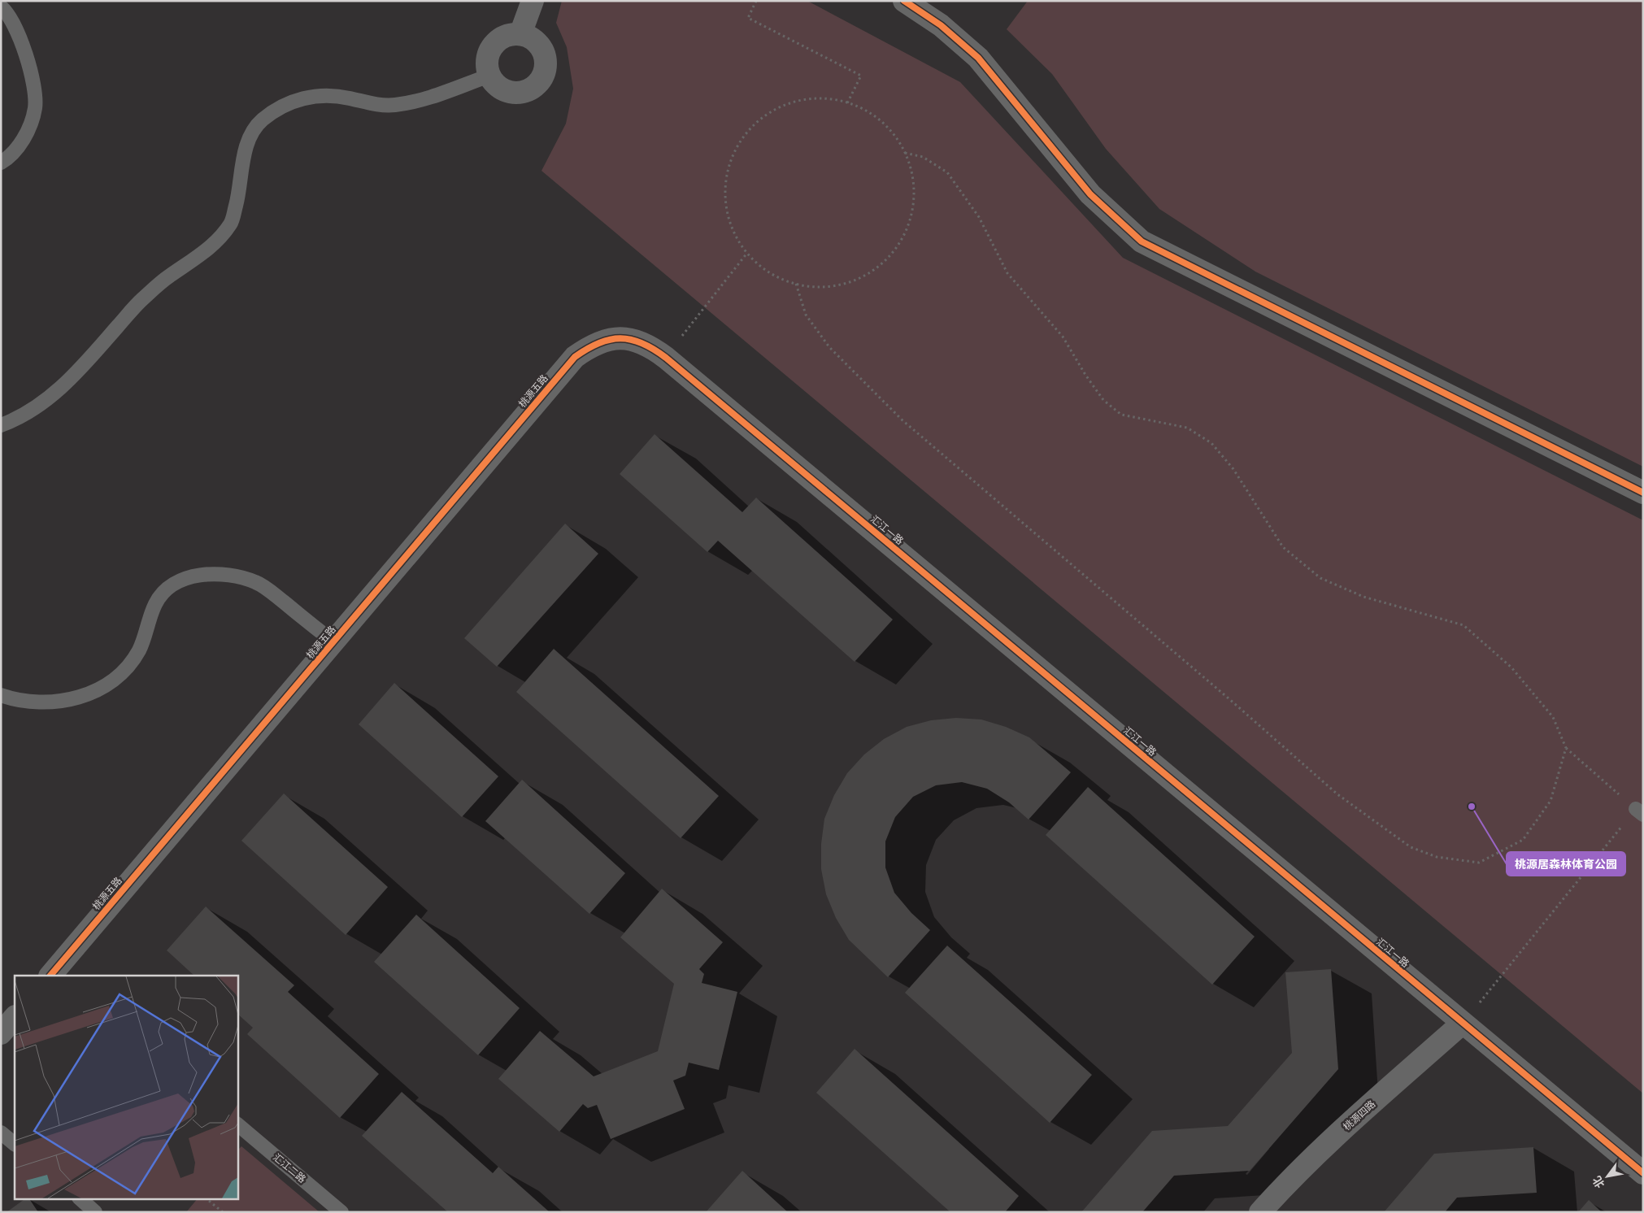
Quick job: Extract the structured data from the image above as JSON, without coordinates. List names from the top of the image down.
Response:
{
  "streets": {
    "street": ["桃源五路", "汇江一路", "桃源四路"],
    "lane": ["汇江二路"]
  },
  "crossings": [
    ["桃源五路", "汇江一路"],
    ["汇江一路", "桃源四路"]
  ],
  "places": ["桃源居森林体育公园"],
  "north": "bottom left"
}
